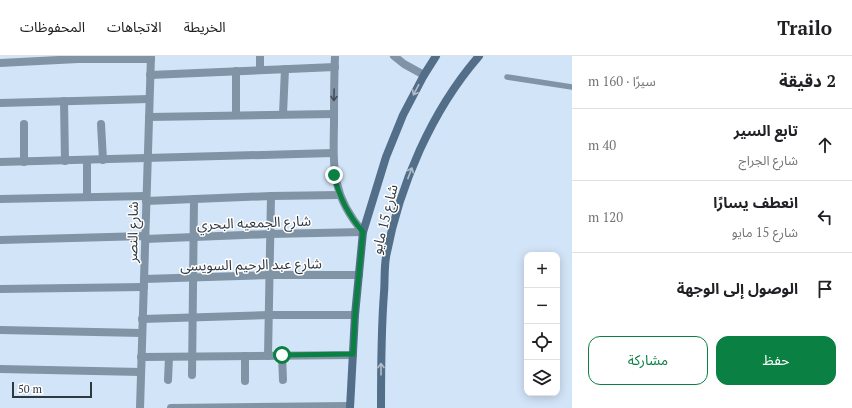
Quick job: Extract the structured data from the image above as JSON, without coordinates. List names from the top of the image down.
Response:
{
  "streets": {
    "main road": ["شارع 15 مايو"],
    "street": ["شارع الجمعيه البحري", "شارع النصر", "شارع عبد الرحيم السويسى"]
  },
  "crossings": [
    ["شارع 15 مايو", "شارع الجمعيه البحري"],
    ["شارع 15 مايو", "شارع عبد الرحيم السويسى"],
    ["شارع الجمعيه البحري", "شارع النصر"],
    ["شارع النصر", "شارع عبد الرحيم السويسى"]
  ],
  "scale_bar": "50 m",
  "page": {
    "header": "Trailo",
    "nav": ["الخريطة", "الاتجاهات", "المحفوظات"],
    "heading": ["2 دقيقة", "سيرًا · 160 m"],
    "list": [
      ["تابع السير", "شارع الجراج", "40 m"],
      ["انعطف يسارًا", "شارع 15 مايو", "120 m"],
      "الوصول إلى الوجهة"
    ],
    "map_buttons": ["+", "−"],
    "buttons": ["حفظ", "مشاركة"],
    "scale": "50 m"
  }
}
